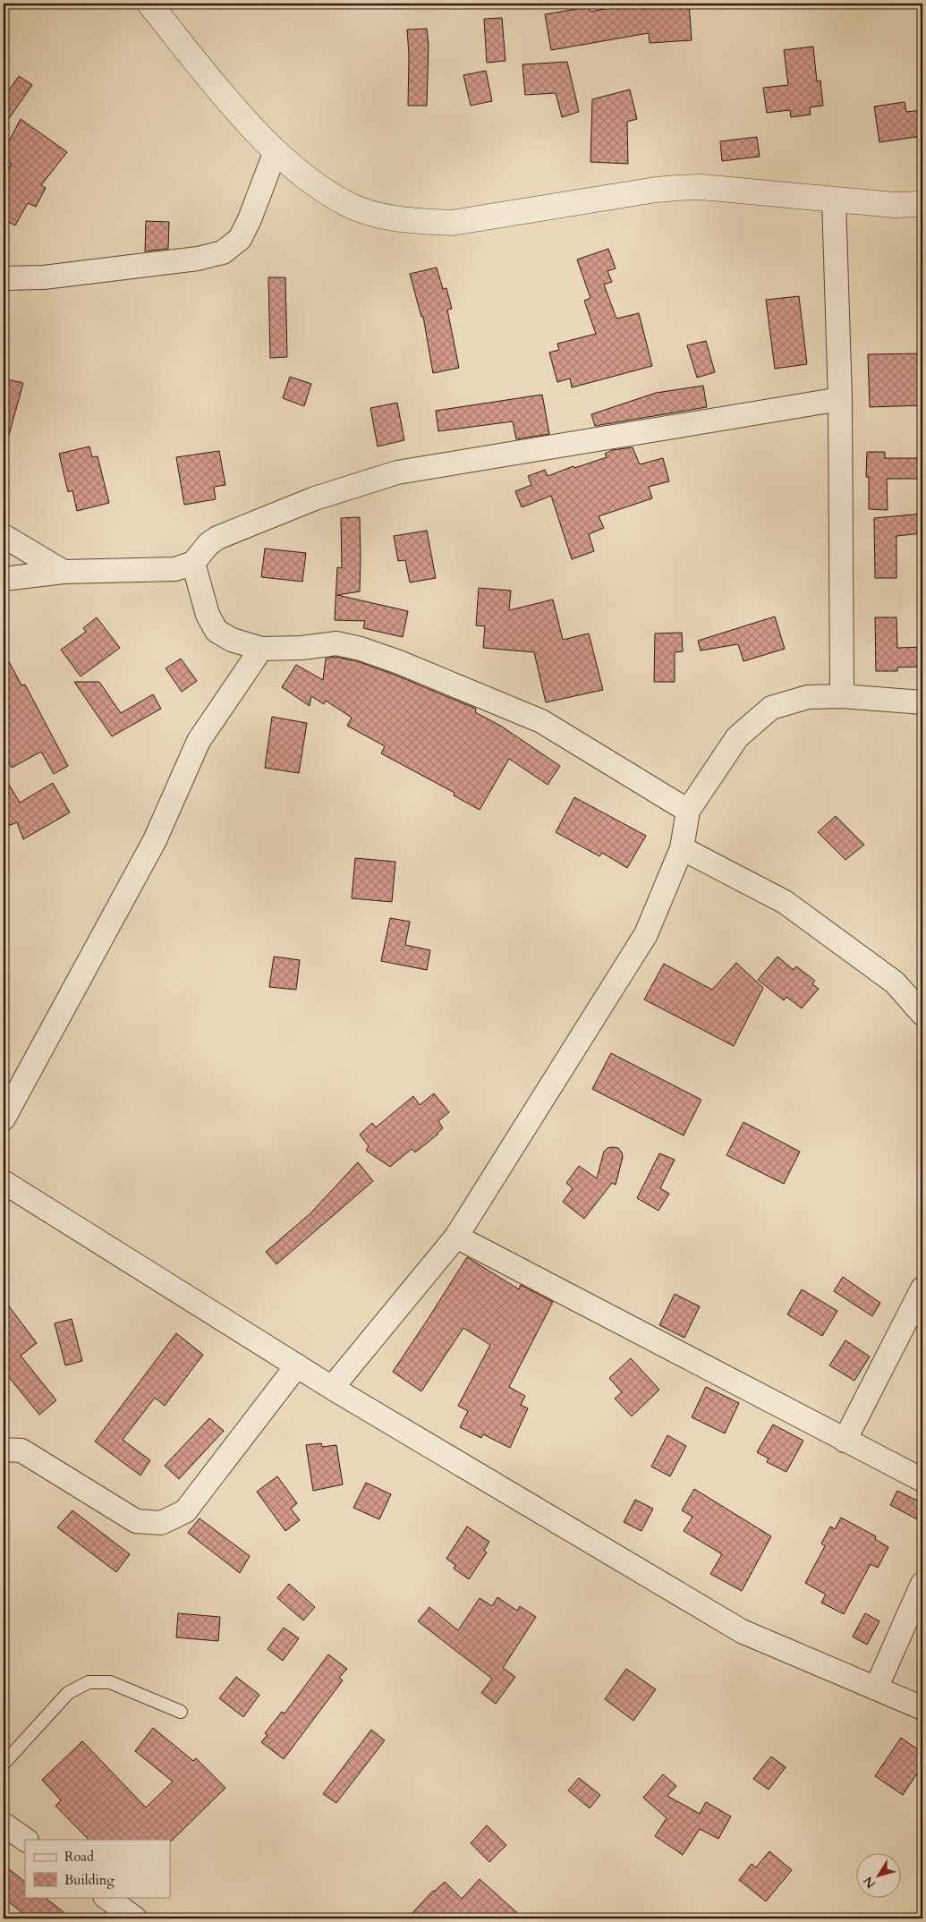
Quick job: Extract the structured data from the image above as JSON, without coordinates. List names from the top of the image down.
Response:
{
  "legend": ["Road", "Building"],
  "north": "bottom left"
}
